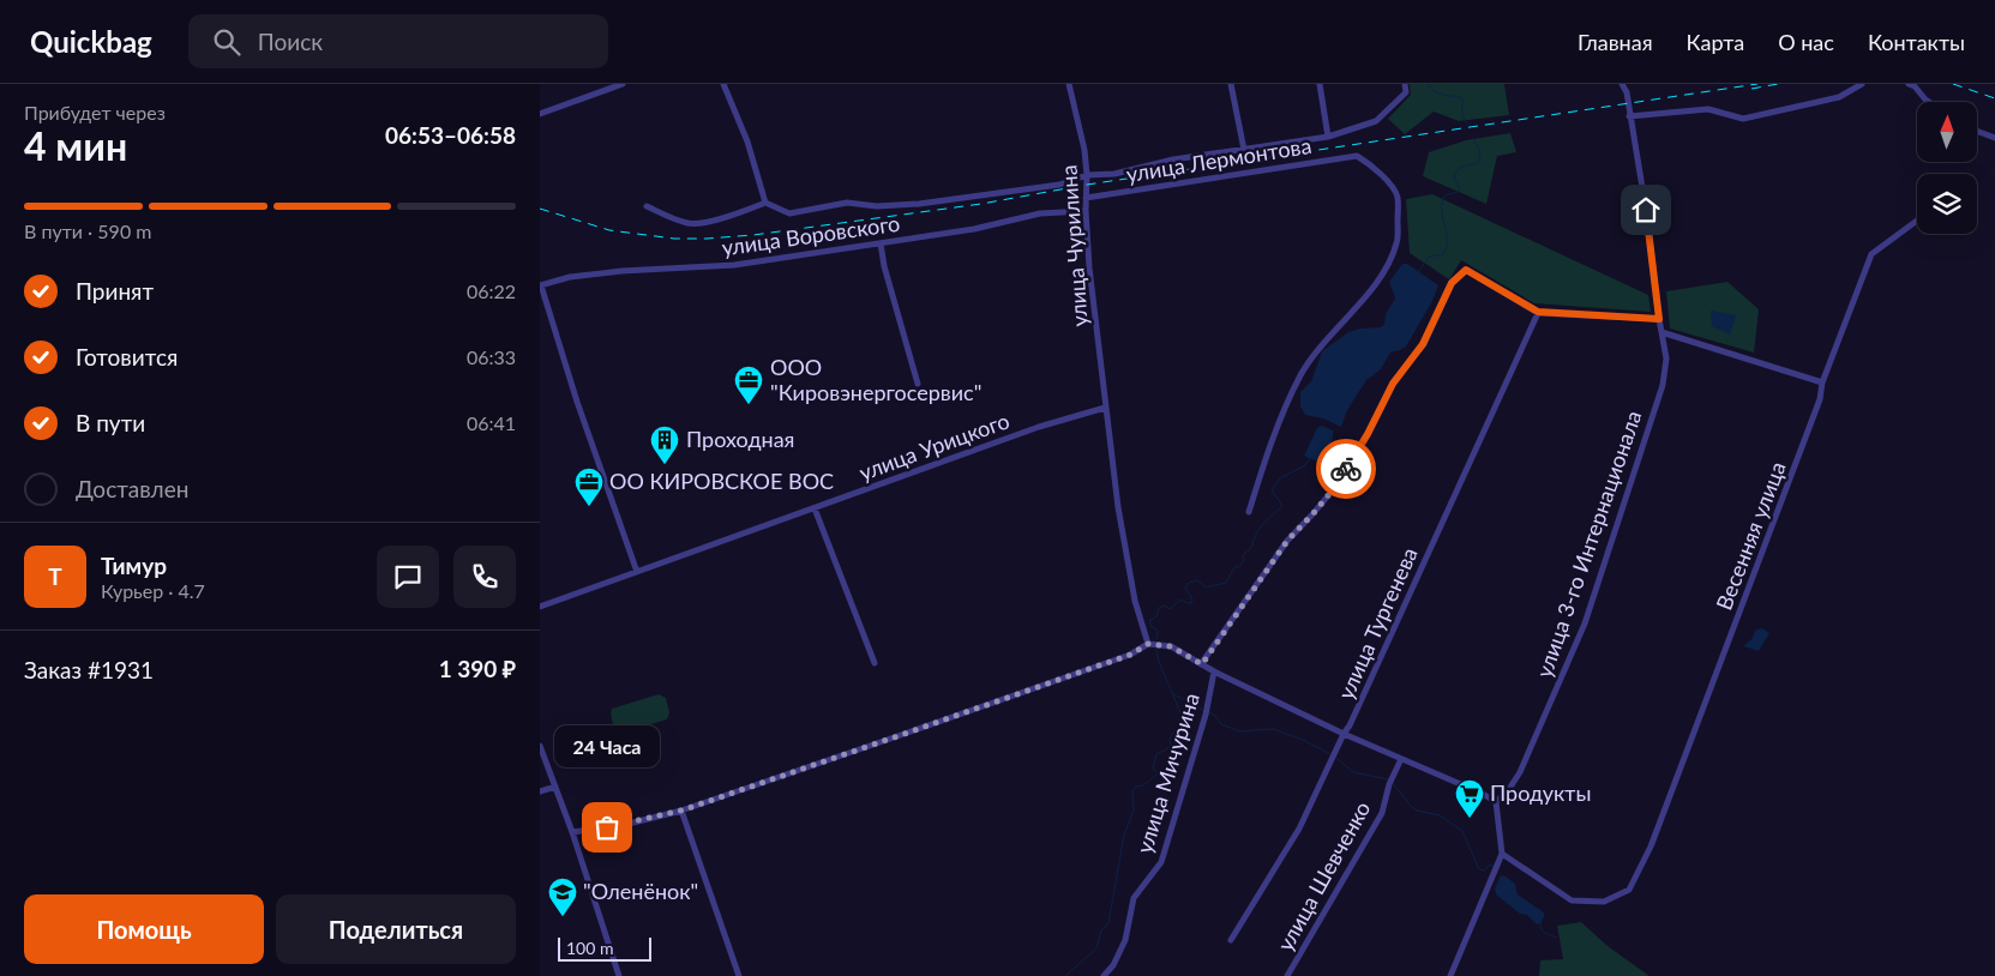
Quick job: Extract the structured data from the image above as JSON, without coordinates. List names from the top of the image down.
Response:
{
  "streets": {
    "street": [
      "улица Лермонтова",
      "улица Воровского",
      "улица Чурилина",
      "улица Урицкого",
      "Весенняя улица",
      "улица 3-го Интернационала",
      "улица Тургенева",
      "улица Мичурина",
      "улица Шевченко"
    ]
  },
  "crossings": [
    ["улица Лермонтова", "улица Чурилина"],
    ["улица Воровского", "улица Чурилина"],
    ["улица Чурилина", "улица Урицкого"],
    ["улица Тургенева", "улица Мичурина"]
  ],
  "places": {
    "office": ["ООО \"Кировэнергосервис\"", "ОО КИРОВСКОЕ ВОС"],
    "building": ["Проходная"],
    "supermarket": ["Продукты"],
    "other": ["24 Часа"],
    "school or university": ["\"Оленёнок\""]
  },
  "scale_bar": "100 m",
  "north": "top",
  "page": {
    "header": "Quickbag",
    "search": "Поиск",
    "nav": [
      "Главная",
      "Карта",
      "О нас",
      "Контакты"
    ],
    "heading": ["4 мин", "Прибудет через", "06:53–06:58"],
    "panel": [
      "Тимур",
      "Курьер · 4.7",
      "Заказ #1931",
      "1 390 ₽"
    ],
    "bar": "В пути · 590 m",
    "list": [
      ["Принят", "06:22"],
      ["Готовится", "06:33"],
      ["В пути", "06:41"],
      "Доставлен"
    ],
    "round": "Т",
    "bubble": "24 Часа",
    "buttons": ["Помощь", "Поделиться"],
    "scale": "100 m"
  }
}
